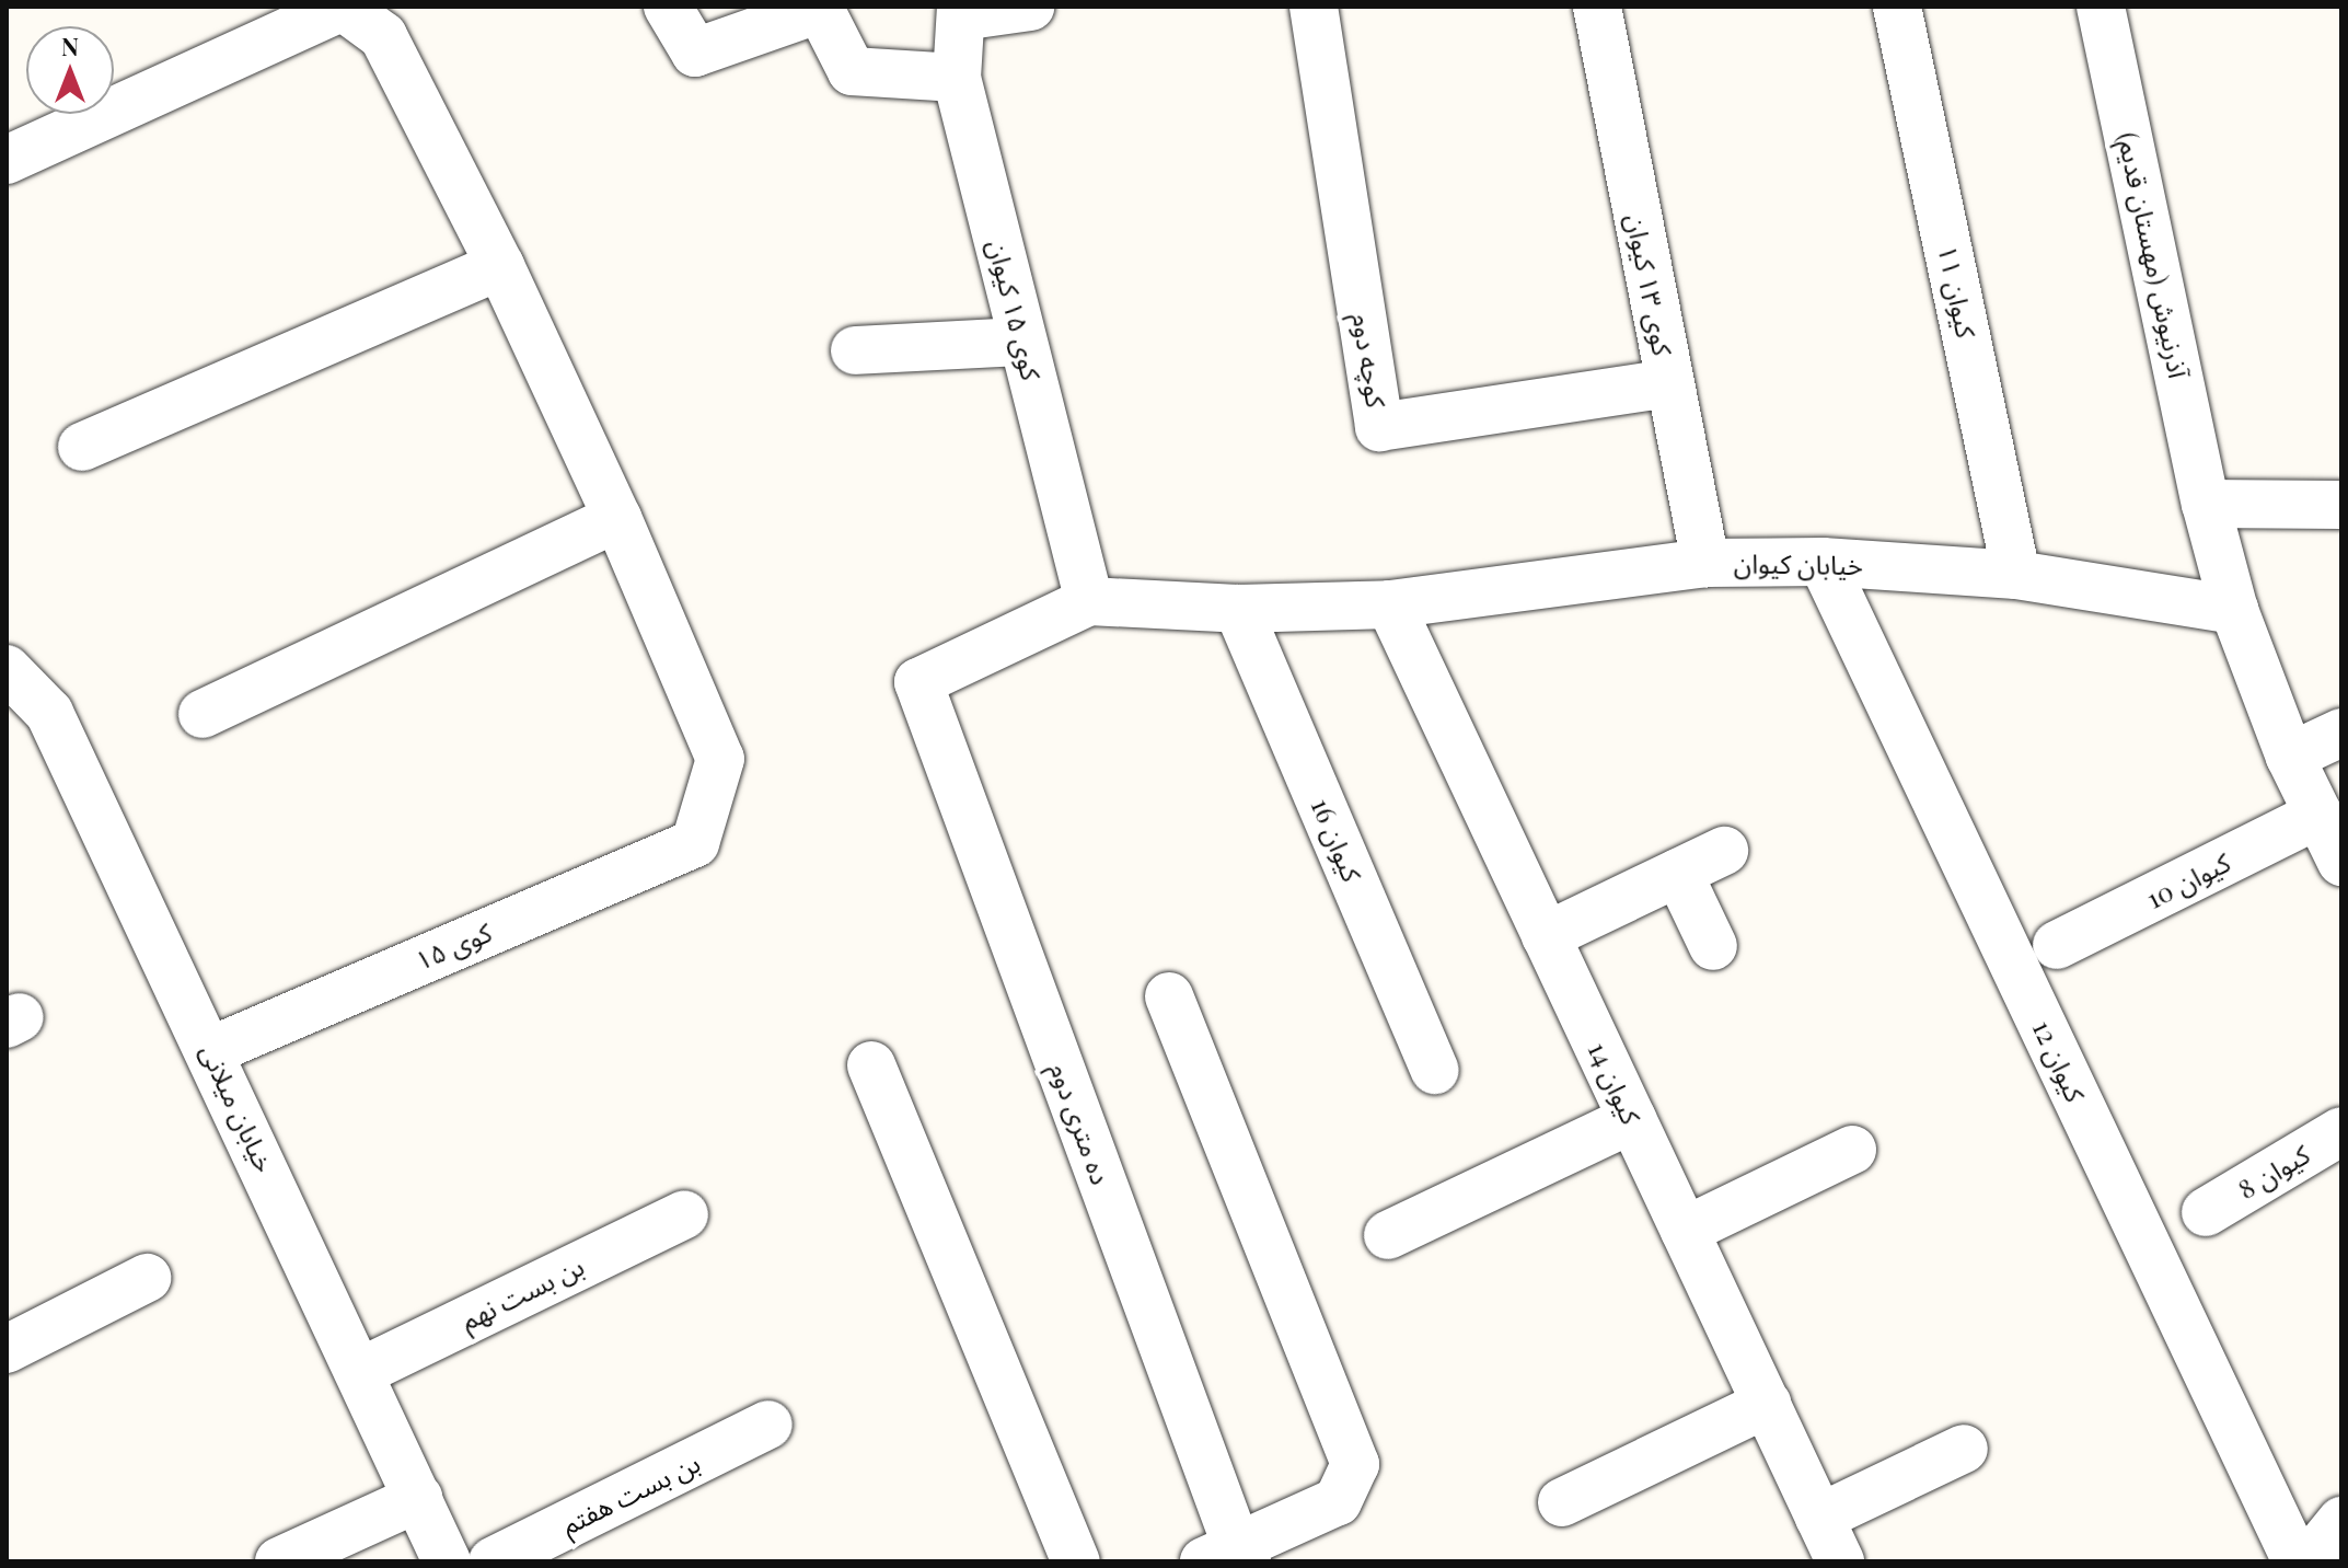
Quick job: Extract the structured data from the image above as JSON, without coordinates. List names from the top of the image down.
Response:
{
  "streets": {
    "street": [
      "آذرنیوش (مهستان قدیم)",
      "کوی ۱۳ کیوان",
      "کیوان ۱۱",
      "کوی ۱۵ کیوان",
      "کوچه دوم",
      "خیابان کیوان",
      "کیوان 16",
      "کیوان 10",
      "کوی ۱۵",
      "کیوان 12",
      "کیوان 14",
      "خیابان میلانی",
      "ده متری دوم",
      "کیوان 8",
      "بن بست نهم",
      "بن بست هفتم"
    ]
  },
  "crossings": [
    ["آذرنیوش (مهستان قدیم)", "خیابان کیوان"],
    ["کوی ۱۳ کیوان", "کوچه دوم"],
    ["کوی ۱۳ کیوان", "خیابان کیوان"],
    ["کیوان ۱۱", "خیابان کیوان"],
    ["کوی ۱۵ کیوان", "خیابان کیوان"],
    ["کوی ۱۵ کیوان", "ده متری دوم"],
    ["خیابان کیوان", "کیوان 16"],
    ["خیابان کیوان", "کیوان 12"],
    ["خیابان کیوان", "کیوان 14"],
    ["خیابان کیوان", "ده متری دوم"],
    ["کوی ۱۵", "خیابان میلانی"],
    ["خیابان میلانی", "بن بست نهم"]
  ],
  "north": "top"
}
